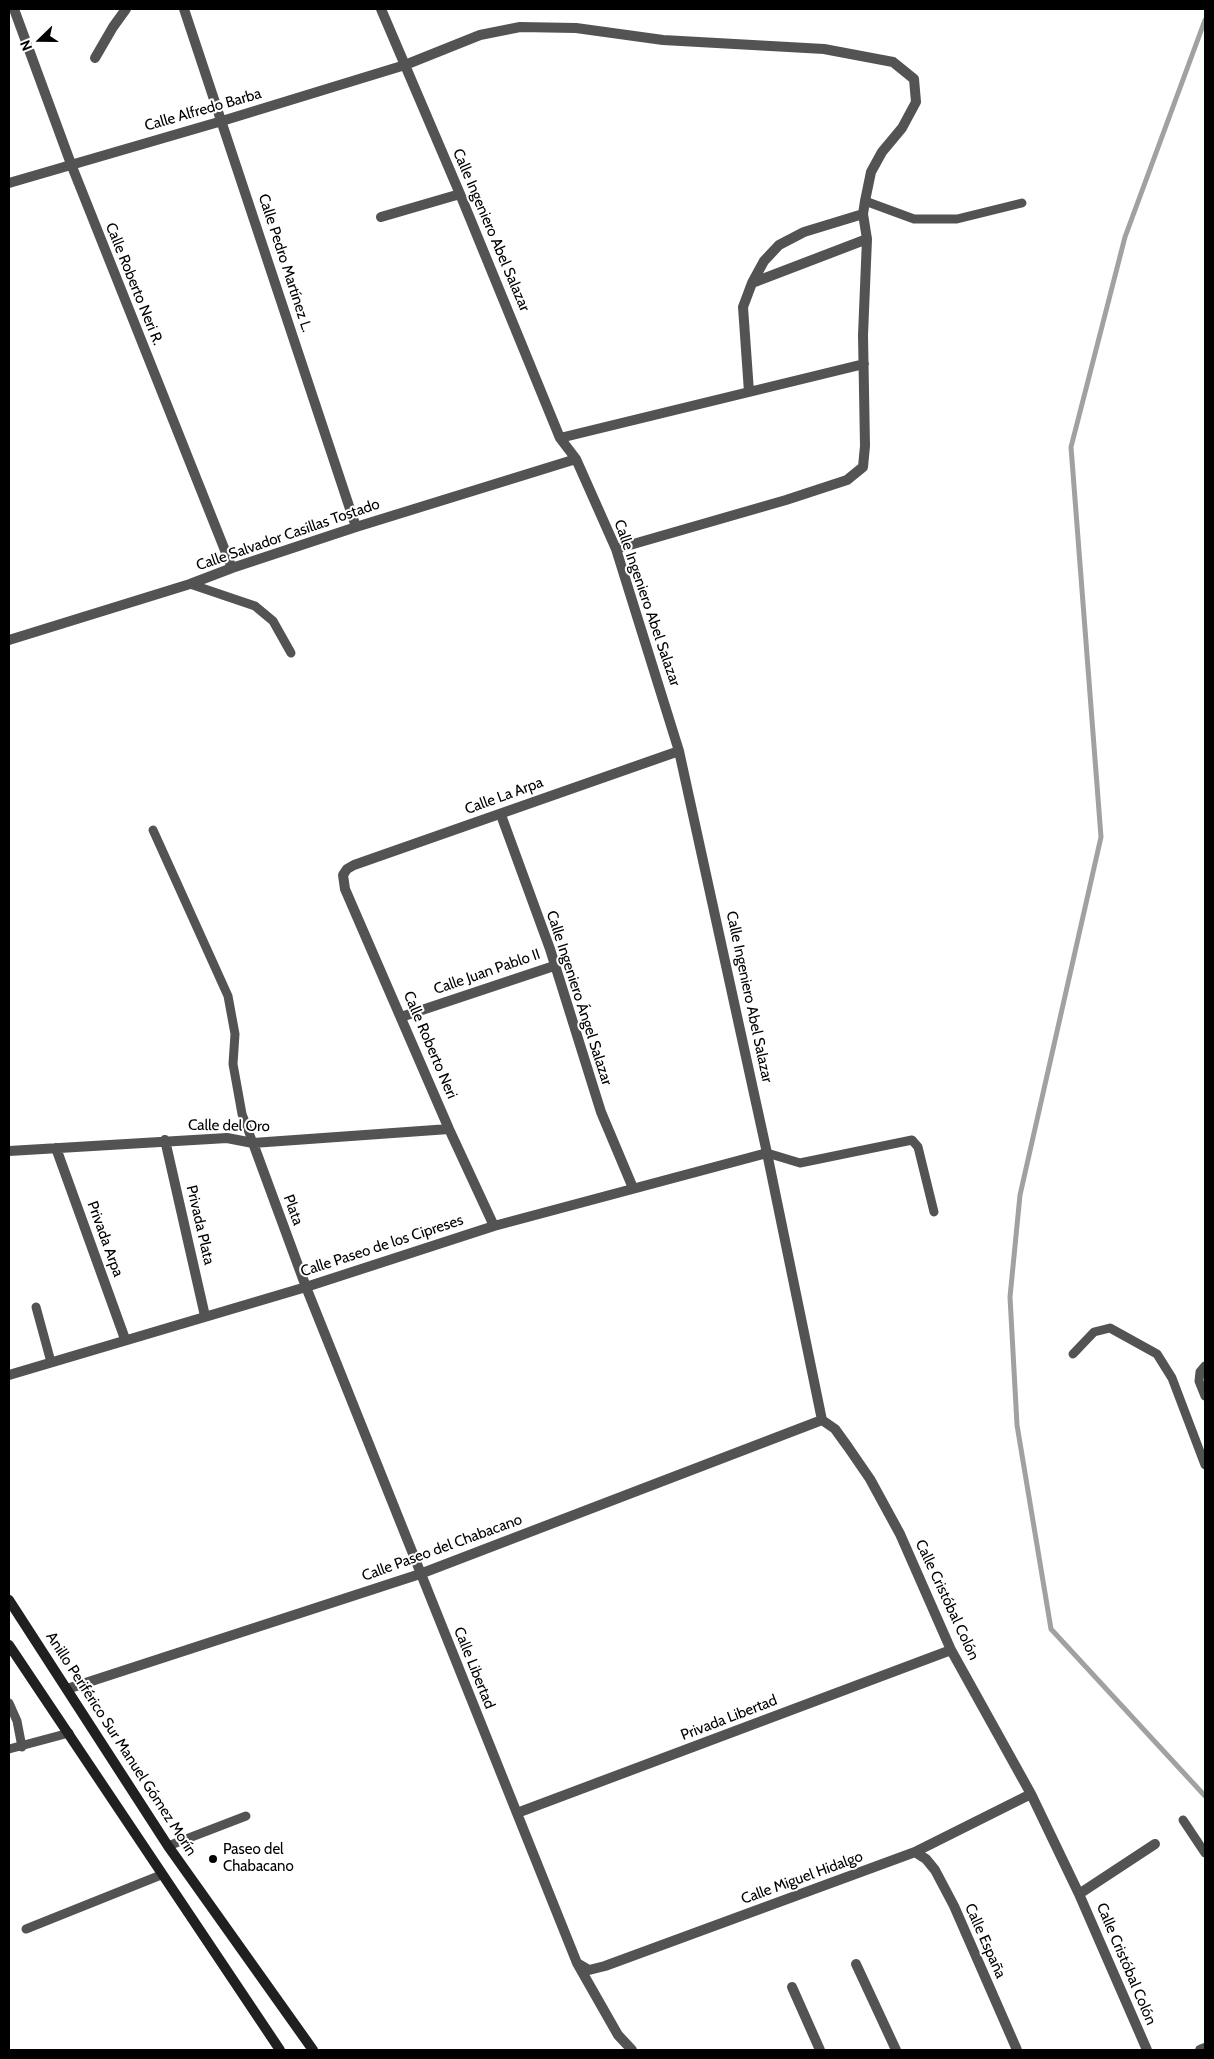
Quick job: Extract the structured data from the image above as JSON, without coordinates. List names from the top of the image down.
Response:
{
  "streets": {
    "street": [
      "Calle Alfredo Barba",
      "Calle Ingeniero Abel Salazar",
      "Calle Pedro Martínez L.",
      "Calle Roberto Neri R.",
      "Calle Salvador Casillas Tostado",
      "Calle La Arpa",
      "Calle Juan Pablo II",
      "Calle Ingeniero Ángel Salazar",
      "Calle Roberto Neri",
      "Calle del Oro",
      "Plata",
      "Privada Plata",
      "Privada Arpa",
      "Calle Paseo de los Cipreses",
      "Calle Paseo del Chabacano",
      "Calle Cristóbal Colón",
      "Calle Libertad",
      "Privada Libertad",
      "Anillo Periférico Sur Manuel Gómez Morín",
      "Calle Miguel Hidalgo",
      "Calle España"
    ]
  },
  "crossings": [
    ["Calle Alfredo Barba", "Calle Ingeniero Abel Salazar"],
    ["Calle Alfredo Barba", "Calle Pedro Martínez L."],
    ["Calle Alfredo Barba", "Calle Roberto Neri R."],
    ["Calle Ingeniero Abel Salazar", "Calle Salvador Casillas Tostado"],
    ["Calle Ingeniero Abel Salazar", "Calle La Arpa"],
    ["Calle Ingeniero Abel Salazar", "Calle Paseo de los Cipreses"],
    ["Calle Pedro Martínez L.", "Calle Salvador Casillas Tostado"],
    ["Calle Roberto Neri R.", "Calle Salvador Casillas Tostado"],
    ["Calle La Arpa", "Calle Ingeniero Ángel Salazar"],
    ["Calle La Arpa", "Calle Roberto Neri"],
    ["Calle Juan Pablo II", "Calle Ingeniero Ángel Salazar"],
    ["Calle Juan Pablo II", "Calle Roberto Neri"],
    ["Calle Ingeniero Ángel Salazar", "Calle Paseo de los Cipreses"],
    ["Calle Roberto Neri", "Calle del Oro"],
    ["Calle Roberto Neri", "Calle Paseo de los Cipreses"],
    ["Calle del Oro", "Plata"],
    ["Calle del Oro", "Privada Plata"],
    ["Calle del Oro", "Privada Arpa"],
    ["Plata", "Calle Paseo de los Cipreses"],
    ["Plata", "Calle Libertad"],
    ["Privada Plata", "Calle Paseo de los Cipreses"],
    ["Privada Arpa", "Calle Paseo de los Cipreses"],
    ["Calle Paseo de los Cipreses", "Calle Libertad"],
    ["Calle Paseo del Chabacano", "Calle Cristóbal Colón"],
    ["Calle Paseo del Chabacano", "Calle Libertad"],
    ["Calle Paseo del Chabacano", "Anillo Periférico Sur Manuel Gómez Morín"],
    ["Calle Cristóbal Colón", "Privada Libertad"],
    ["Calle Cristóbal Colón", "Calle Miguel Hidalgo"],
    ["Calle Libertad", "Privada Libertad"],
    ["Calle Libertad", "Calle Miguel Hidalgo"],
    ["Calle Miguel Hidalgo", "Calle España"]
  ],
  "places": ["Paseo del Chabacano"],
  "north": "left"
}
